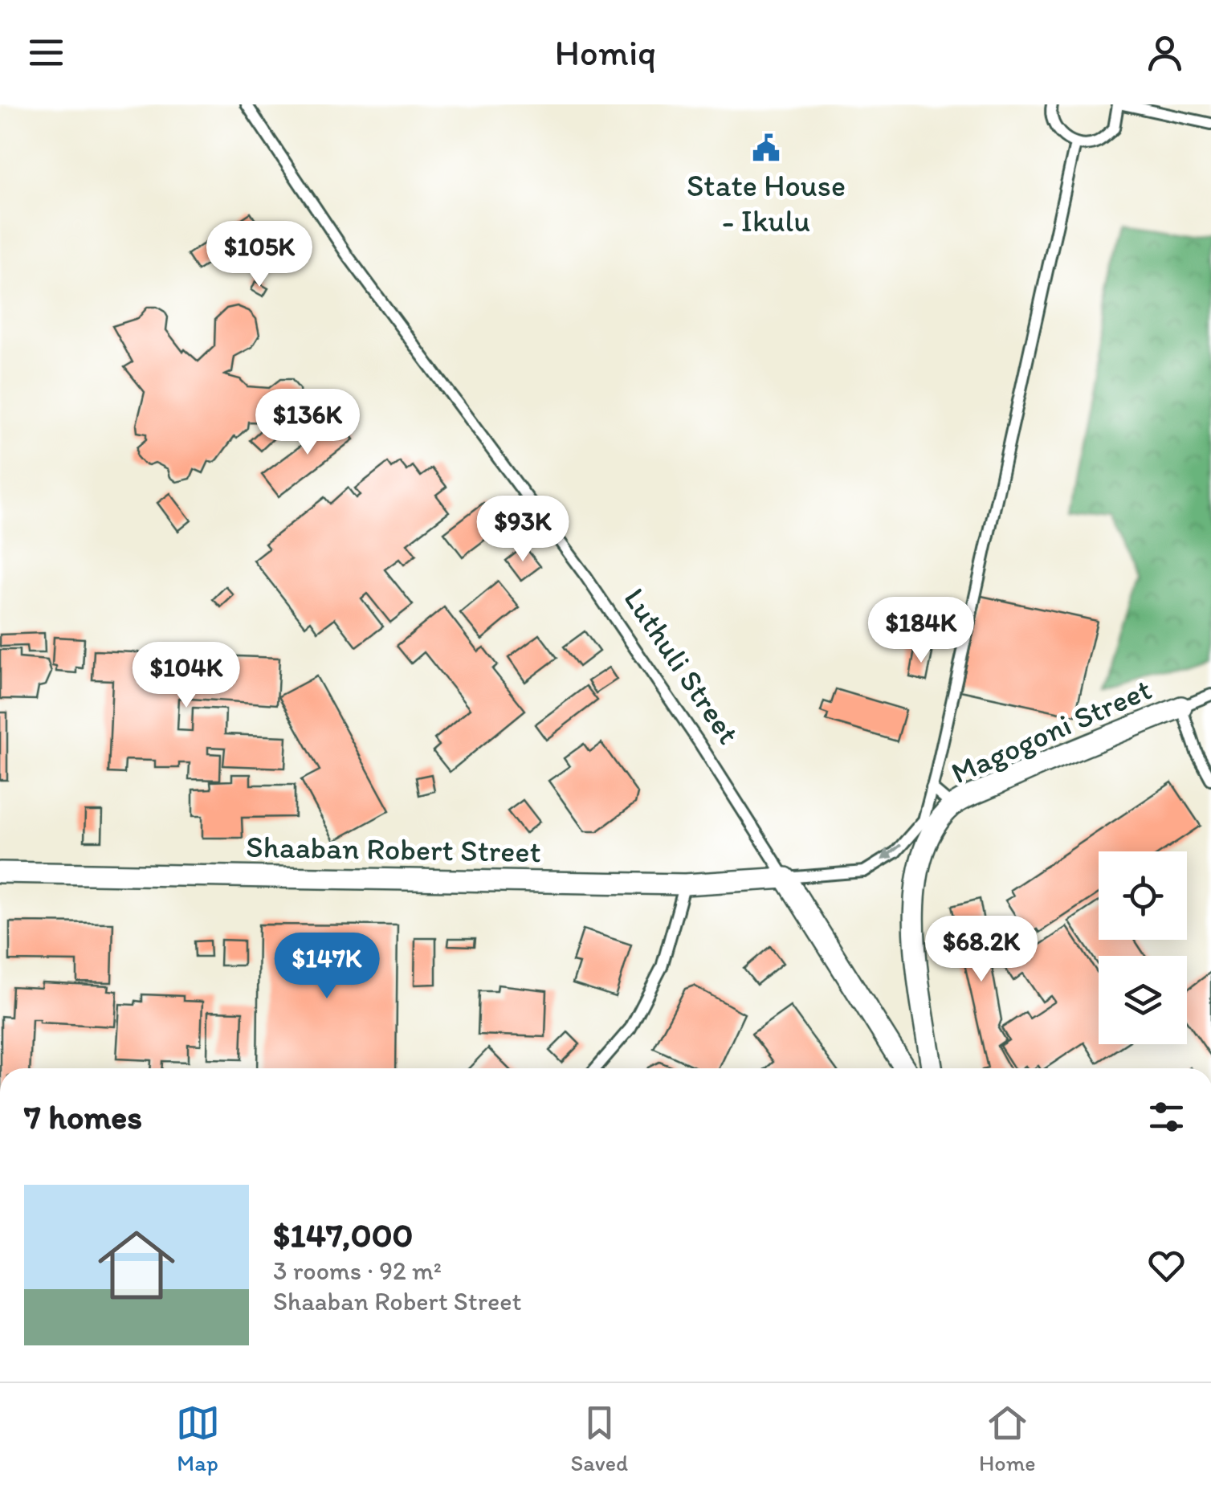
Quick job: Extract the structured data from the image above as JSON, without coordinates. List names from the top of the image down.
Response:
{
  "streets": {
    "street": ["Luthuli Street", "Magogoni Street", "Shaaban Robert Street"]
  },
  "crossings": [
    ["Luthuli Street", "Shaaban Robert Street"]
  ],
  "places": {
    "public building": ["State House - Ikulu"]
  },
  "page": {
    "header": "Homiq",
    "price": [
      "$105K",
      "$136K",
      "$93K",
      "$184K",
      "$104K",
      "$68.2K",
      "$147K"
    ],
    "heading": "7 homes",
    "list": [
      {
        "name": "$147,000",
        "note": "3 rooms · 92 m² · Shaaban Robert Street"
      }
    ],
    "tabs": ["Map", "Saved", "Home"]
  }
}
